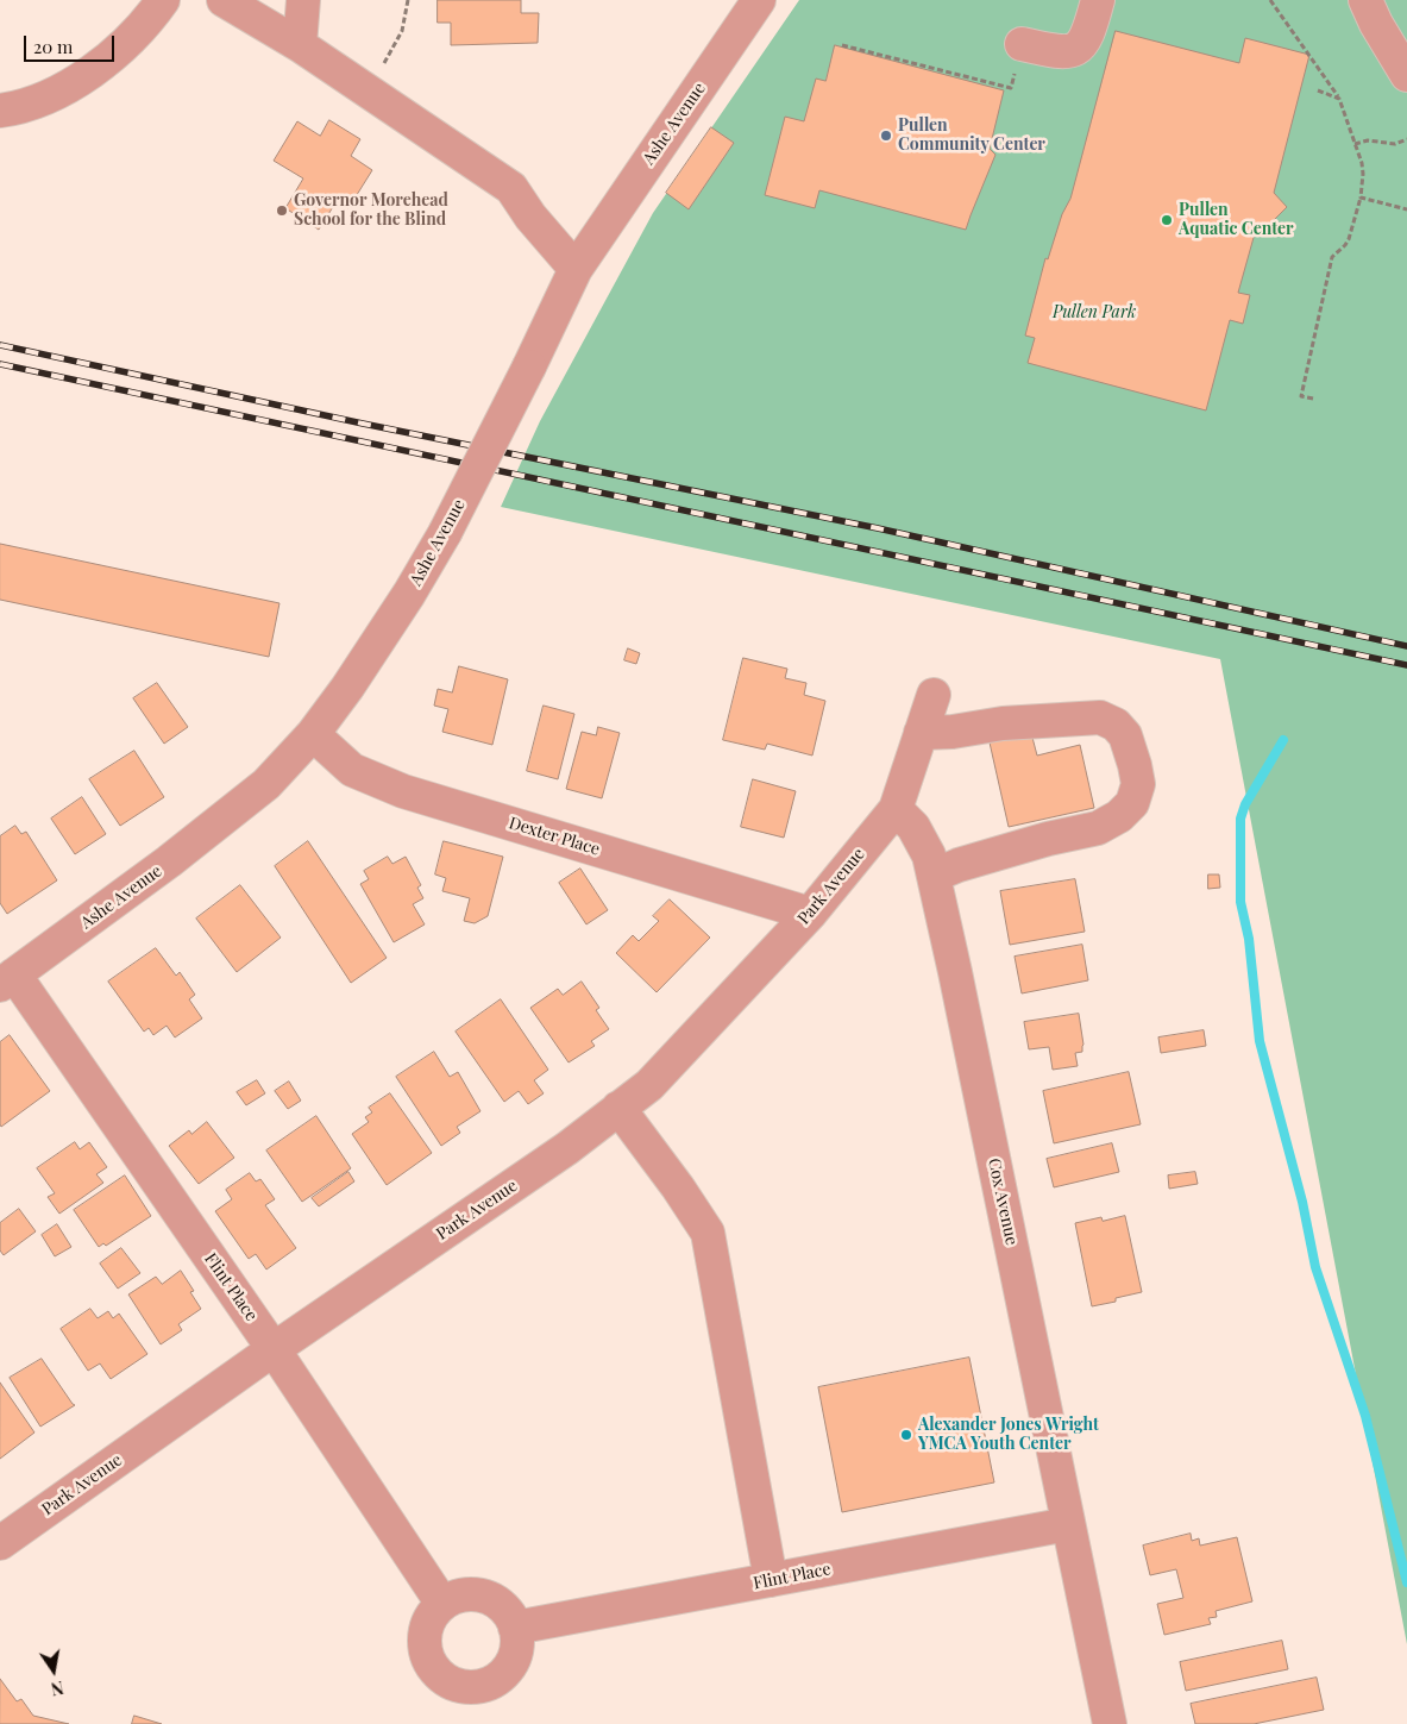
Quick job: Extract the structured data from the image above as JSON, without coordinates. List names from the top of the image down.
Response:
{
  "streets": {
    "street": [
      "Ashe Avenue",
      "Dexter Place",
      "Park Avenue",
      "Cox Avenue",
      "Flint Place"
    ]
  },
  "crossings": [
    ["Ashe Avenue", "Dexter Place"],
    ["Ashe Avenue", "Flint Place"],
    ["Dexter Place", "Park Avenue"],
    ["Park Avenue", "Cox Avenue"],
    ["Park Avenue", "Flint Place"],
    ["Cox Avenue", "Flint Place"]
  ],
  "parks": ["Pullen Park"],
  "places": [
    "Pullen Community Center",
    "Governor Morehead School for the Blind",
    "Pullen Aquatic Center",
    "Alexander Jones Wright YMCA Youth Center"
  ],
  "scale_bar": "20 m",
  "north": "bottom"
}
